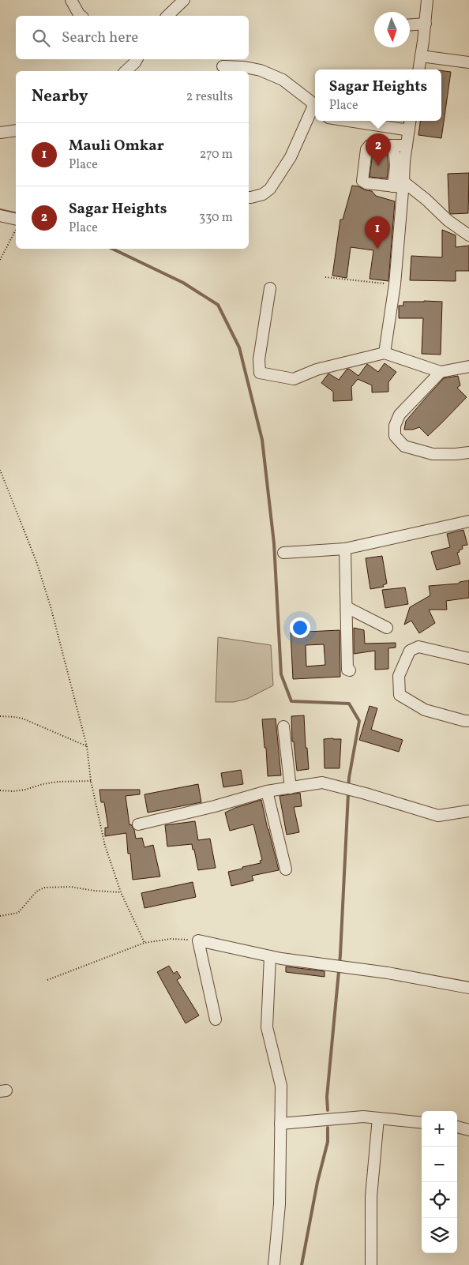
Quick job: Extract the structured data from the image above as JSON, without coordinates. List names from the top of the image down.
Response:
{
  "north": "bottom",
  "page": {
    "search": "Search here",
    "popup": ["Sagar Heights", "Place"],
    "heading": ["Nearby", "2 results"],
    "list": [
      {
        "mark": "1",
        "name": "Mauli Omkar",
        "note": "Place",
        "value": "270 m"
      },
      {
        "mark": "2",
        "name": "Sagar Heights",
        "note": "Place",
        "value": "330 m"
      }
    ],
    "pins": ["2", "1"],
    "map_buttons": ["+", "−"]
  }
}
